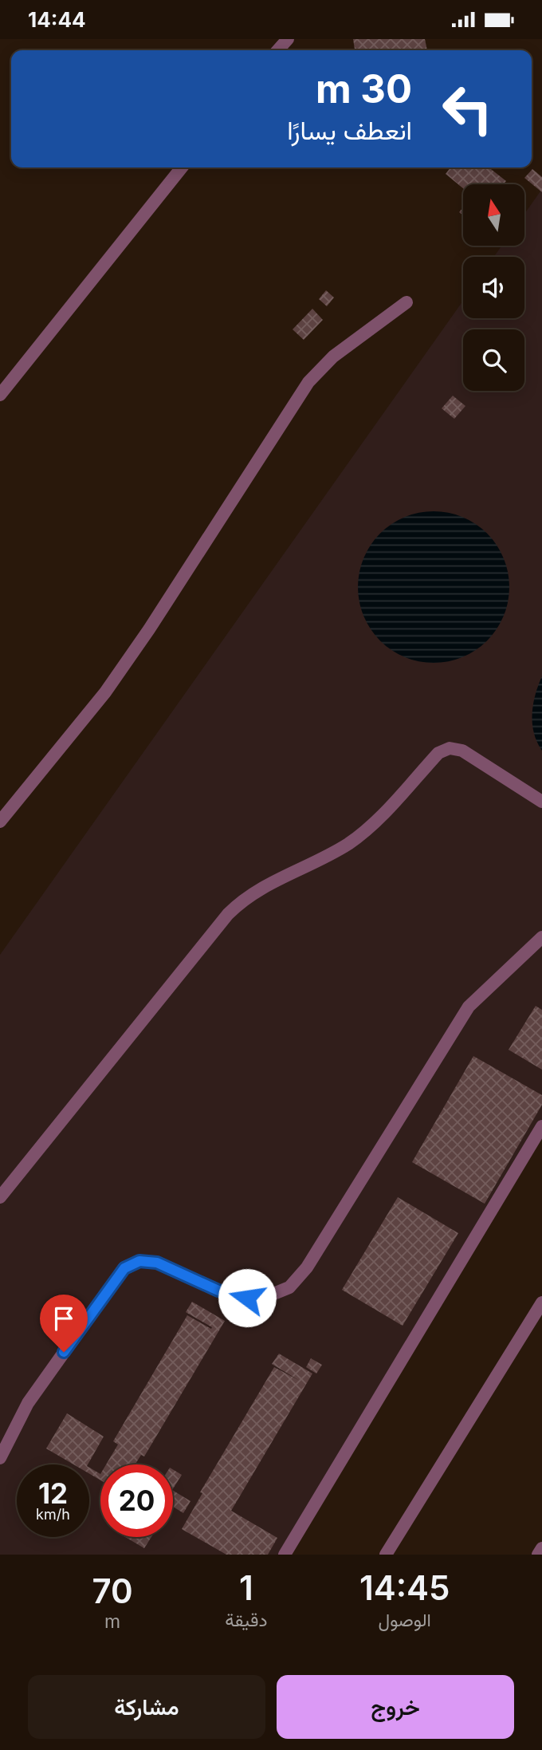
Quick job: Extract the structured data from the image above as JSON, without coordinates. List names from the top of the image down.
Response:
{
  "north": "top",
  "page": {
    "status": "14:44",
    "turn": ["30 m", "انعطف يسارًا"],
    "speed": "12 km/h",
    "limit": "20",
    "eta": [
      "14:45",
      "الوصول",
      "1",
      "دقيقة",
      "70",
      "m"
    ],
    "buttons": ["خروج", "مشاركة"]
  }
}
